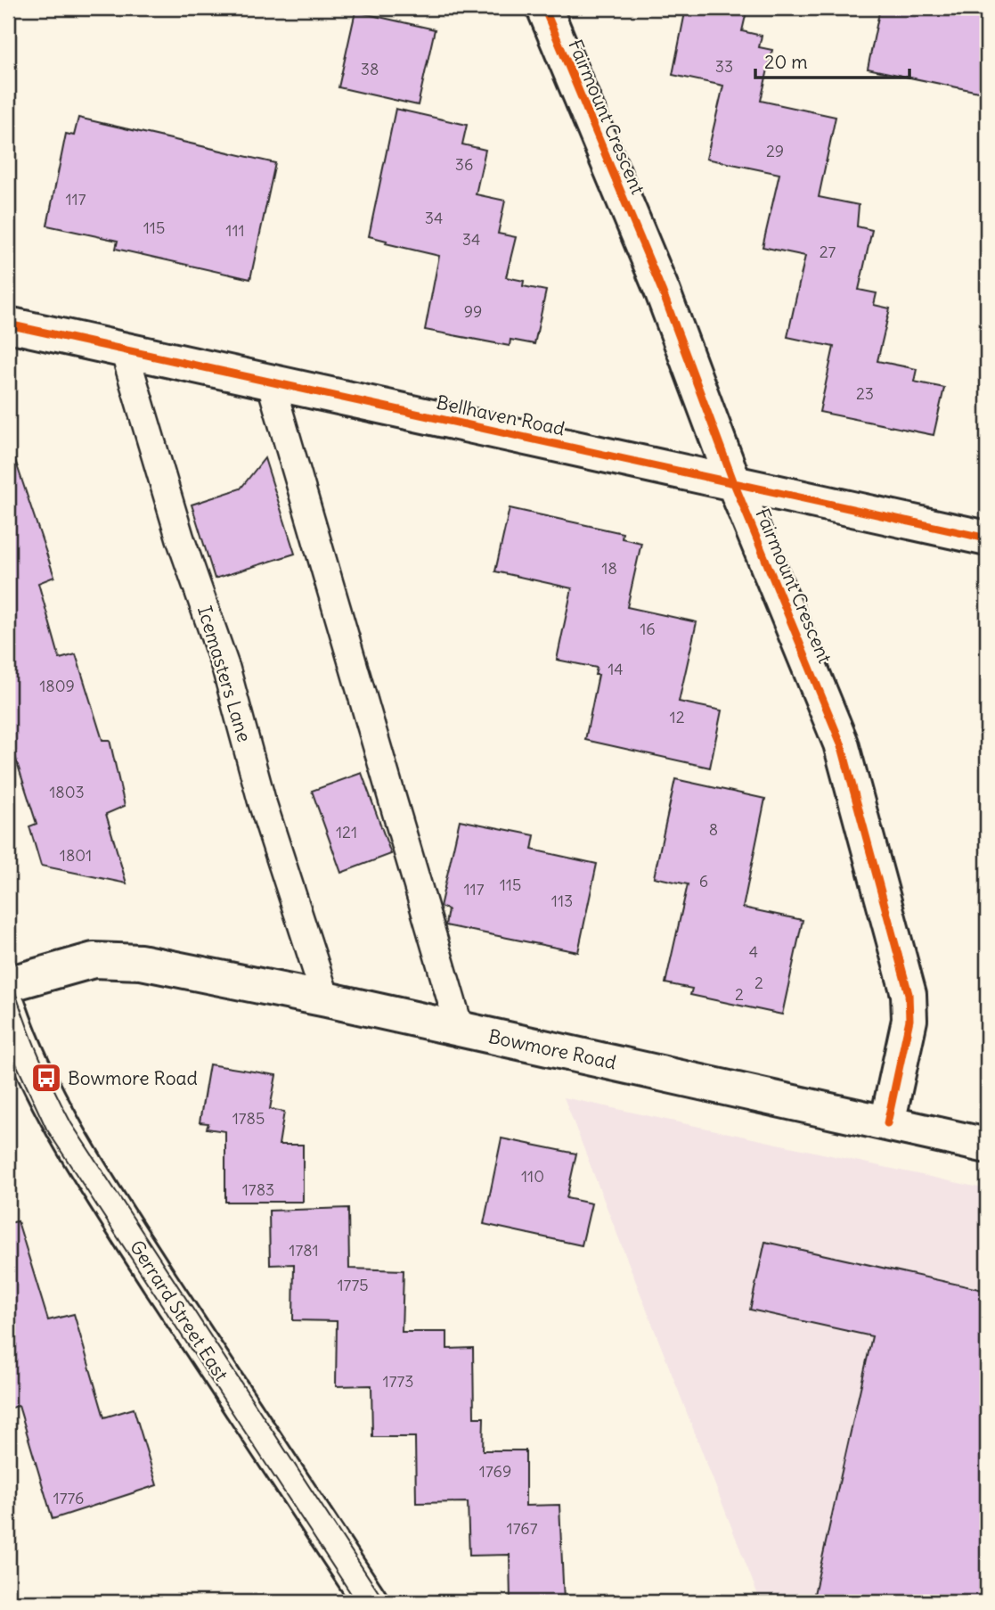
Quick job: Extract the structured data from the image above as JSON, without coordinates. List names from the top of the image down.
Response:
{
  "streets": {
    "street": [
      "Fairmount Crescent",
      "Bellhaven Road",
      "Bowmore Road",
      "Gerrard Street East"
    ],
    "lane": ["Icemasters Lane"]
  },
  "crossings": [
    ["Fairmount Crescent", "Bellhaven Road"],
    ["Fairmount Crescent", "Bowmore Road"],
    ["Bellhaven Road", "Icemasters Lane"],
    ["Icemasters Lane", "Bowmore Road"]
  ],
  "places": {
    "bus stop": ["Bowmore Road"]
  },
  "house_numbers": [
    "33",
    "38",
    "29",
    "36",
    "117",
    "34",
    "115",
    "111",
    "34",
    "27",
    "99",
    "23",
    "18",
    "16",
    "14",
    "1809",
    "12",
    "1803",
    "8",
    "121",
    "1801",
    "6",
    "115",
    "117",
    "113",
    "4",
    "2",
    "2",
    "1785",
    "110",
    "1783",
    "1781",
    "1775",
    "1773",
    "1769",
    "1776",
    "1767"
  ],
  "scale_bar": "20 m"
}
